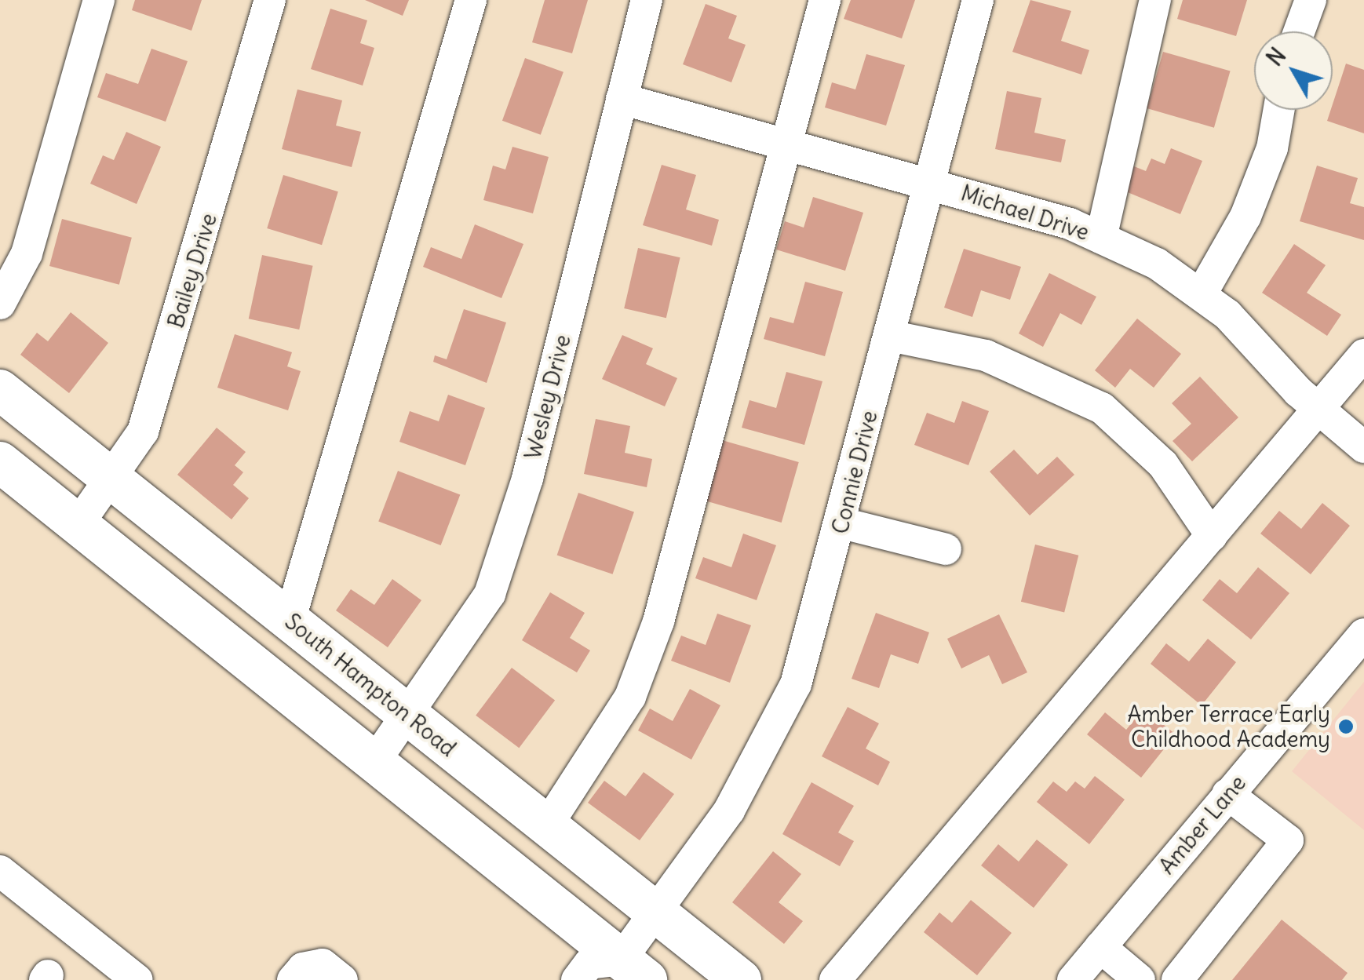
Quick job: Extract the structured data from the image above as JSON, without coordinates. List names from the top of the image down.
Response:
{
  "streets": {
    "main road": ["South Hampton Road"],
    "street": [
      "Michael Drive",
      "Bailey Drive",
      "Wesley Drive",
      "Connie Drive",
      "Amber Lane"
    ]
  },
  "crossings": [
    ["Michael Drive", "Wesley Drive"],
    ["Michael Drive", "Connie Drive"],
    ["Bailey Drive", "South Hampton Road"],
    ["Wesley Drive", "South Hampton Road"],
    ["Connie Drive", "South Hampton Road"]
  ],
  "places": ["Amber Terrace Early Childhood Academy"],
  "north": "top left"
}
